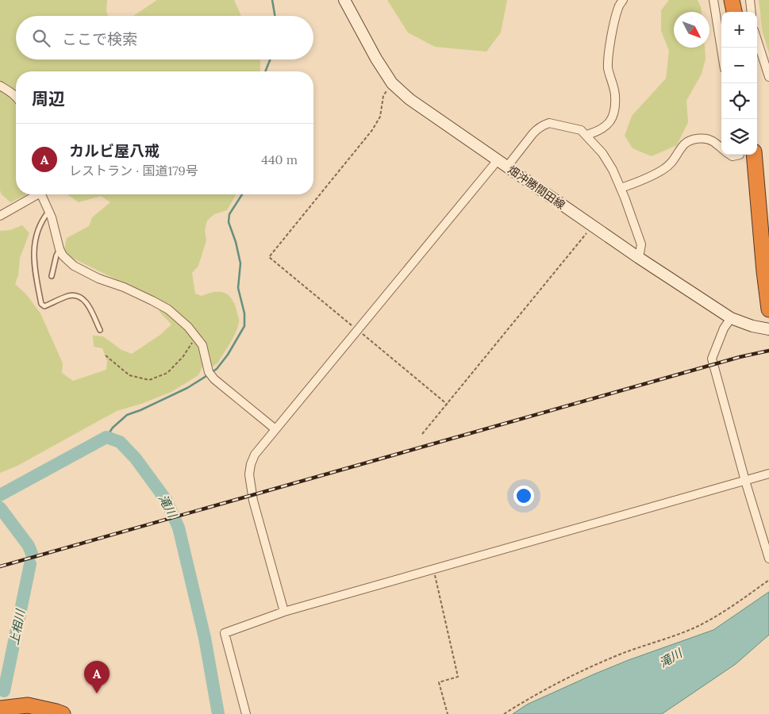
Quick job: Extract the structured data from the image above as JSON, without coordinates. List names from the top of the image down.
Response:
{
  "streets": {
    "main road": ["畑沖勝間田線"]
  },
  "water": ["滝川", "上相川"],
  "north": "bottom right",
  "page": {
    "map_buttons": ["+", "−"],
    "search": "ここで検索",
    "heading": "周辺",
    "list": [
      {
        "mark": "A",
        "name": "カルビ屋八戒",
        "note": "レストラン · 国道179号",
        "value": "440 m"
      }
    ],
    "pins": "A"
  }
}
